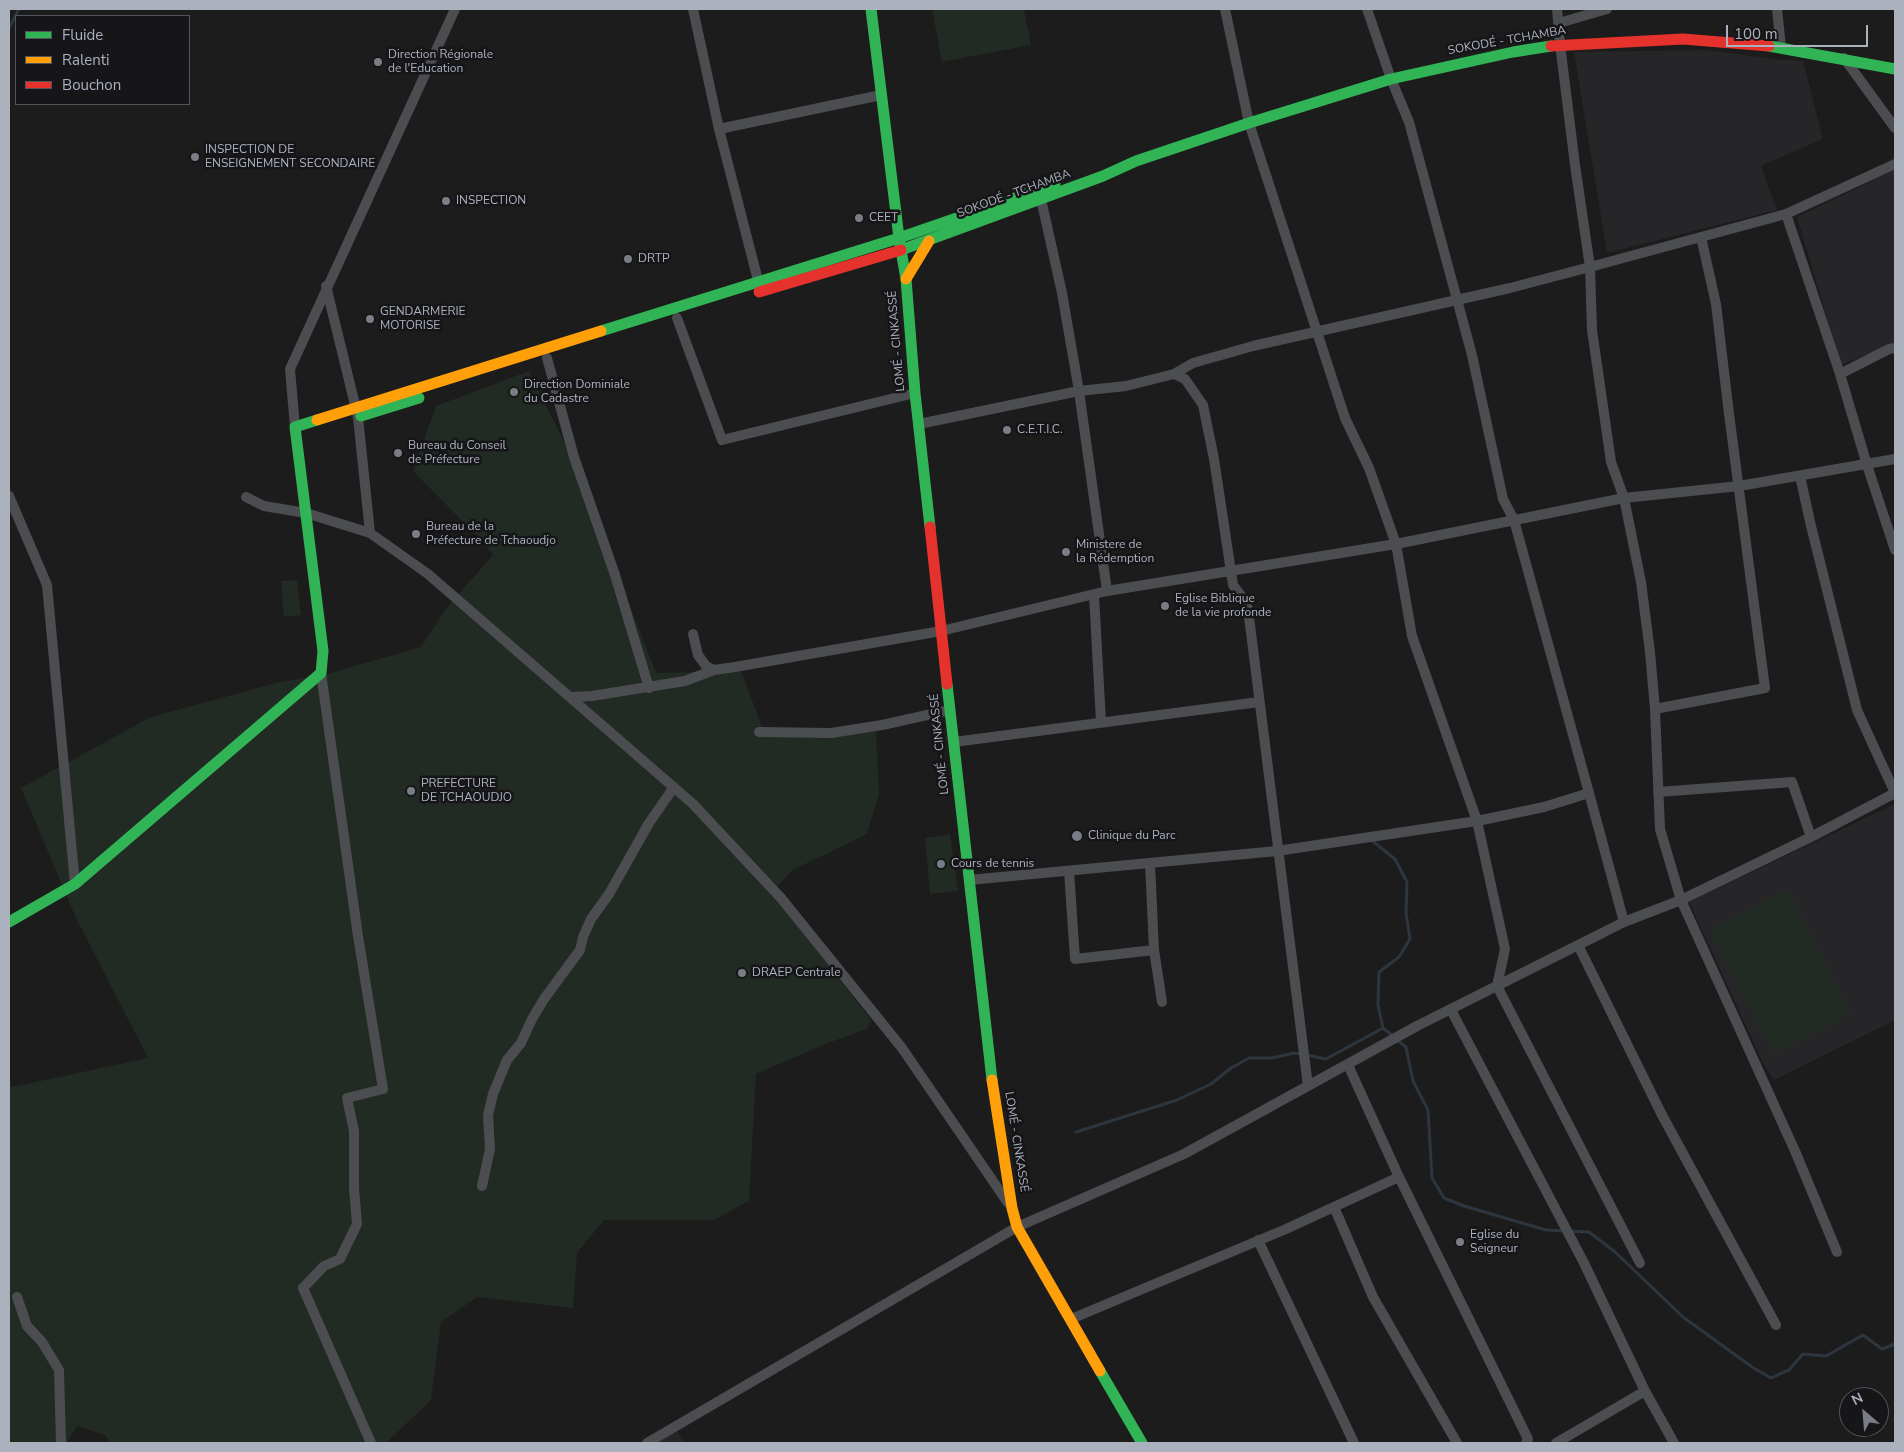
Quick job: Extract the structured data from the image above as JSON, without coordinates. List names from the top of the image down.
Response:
{
  "streets": {
    "main road": ["SOKODÉ - TCHAMBA", "LOMÉ - CINKASSÉ"]
  },
  "crossings": [
    ["SOKODÉ - TCHAMBA", "LOMÉ - CINKASSÉ"]
  ],
  "places": [
    "Direction Régionale de l'Education",
    "INSPECTION DE ENSEIGNEMENT SECONDAIRE",
    "INSPECTION",
    "CEET",
    "DRTP",
    "GENDARMERIE MOTORISE",
    "Direction Dominiale du Cadastre",
    "C.E.T.I.C.",
    "Bureau du Conseil de Préfecture",
    "Bureau de la Préfecture de Tchaoudjo",
    "Ministere de la Rédemption",
    "Eglise Biblique de la vie profonde",
    "PREFECTURE DE TCHAOUDJO",
    "Clinique du Parc",
    "Cours de tennis",
    "DRAEP Centrale",
    "Eglise du Seigneur"
  ],
  "legend": ["Fluide", "Ralenti", "Bouchon"],
  "scale_bar": "100 m",
  "north": "top left"
}
